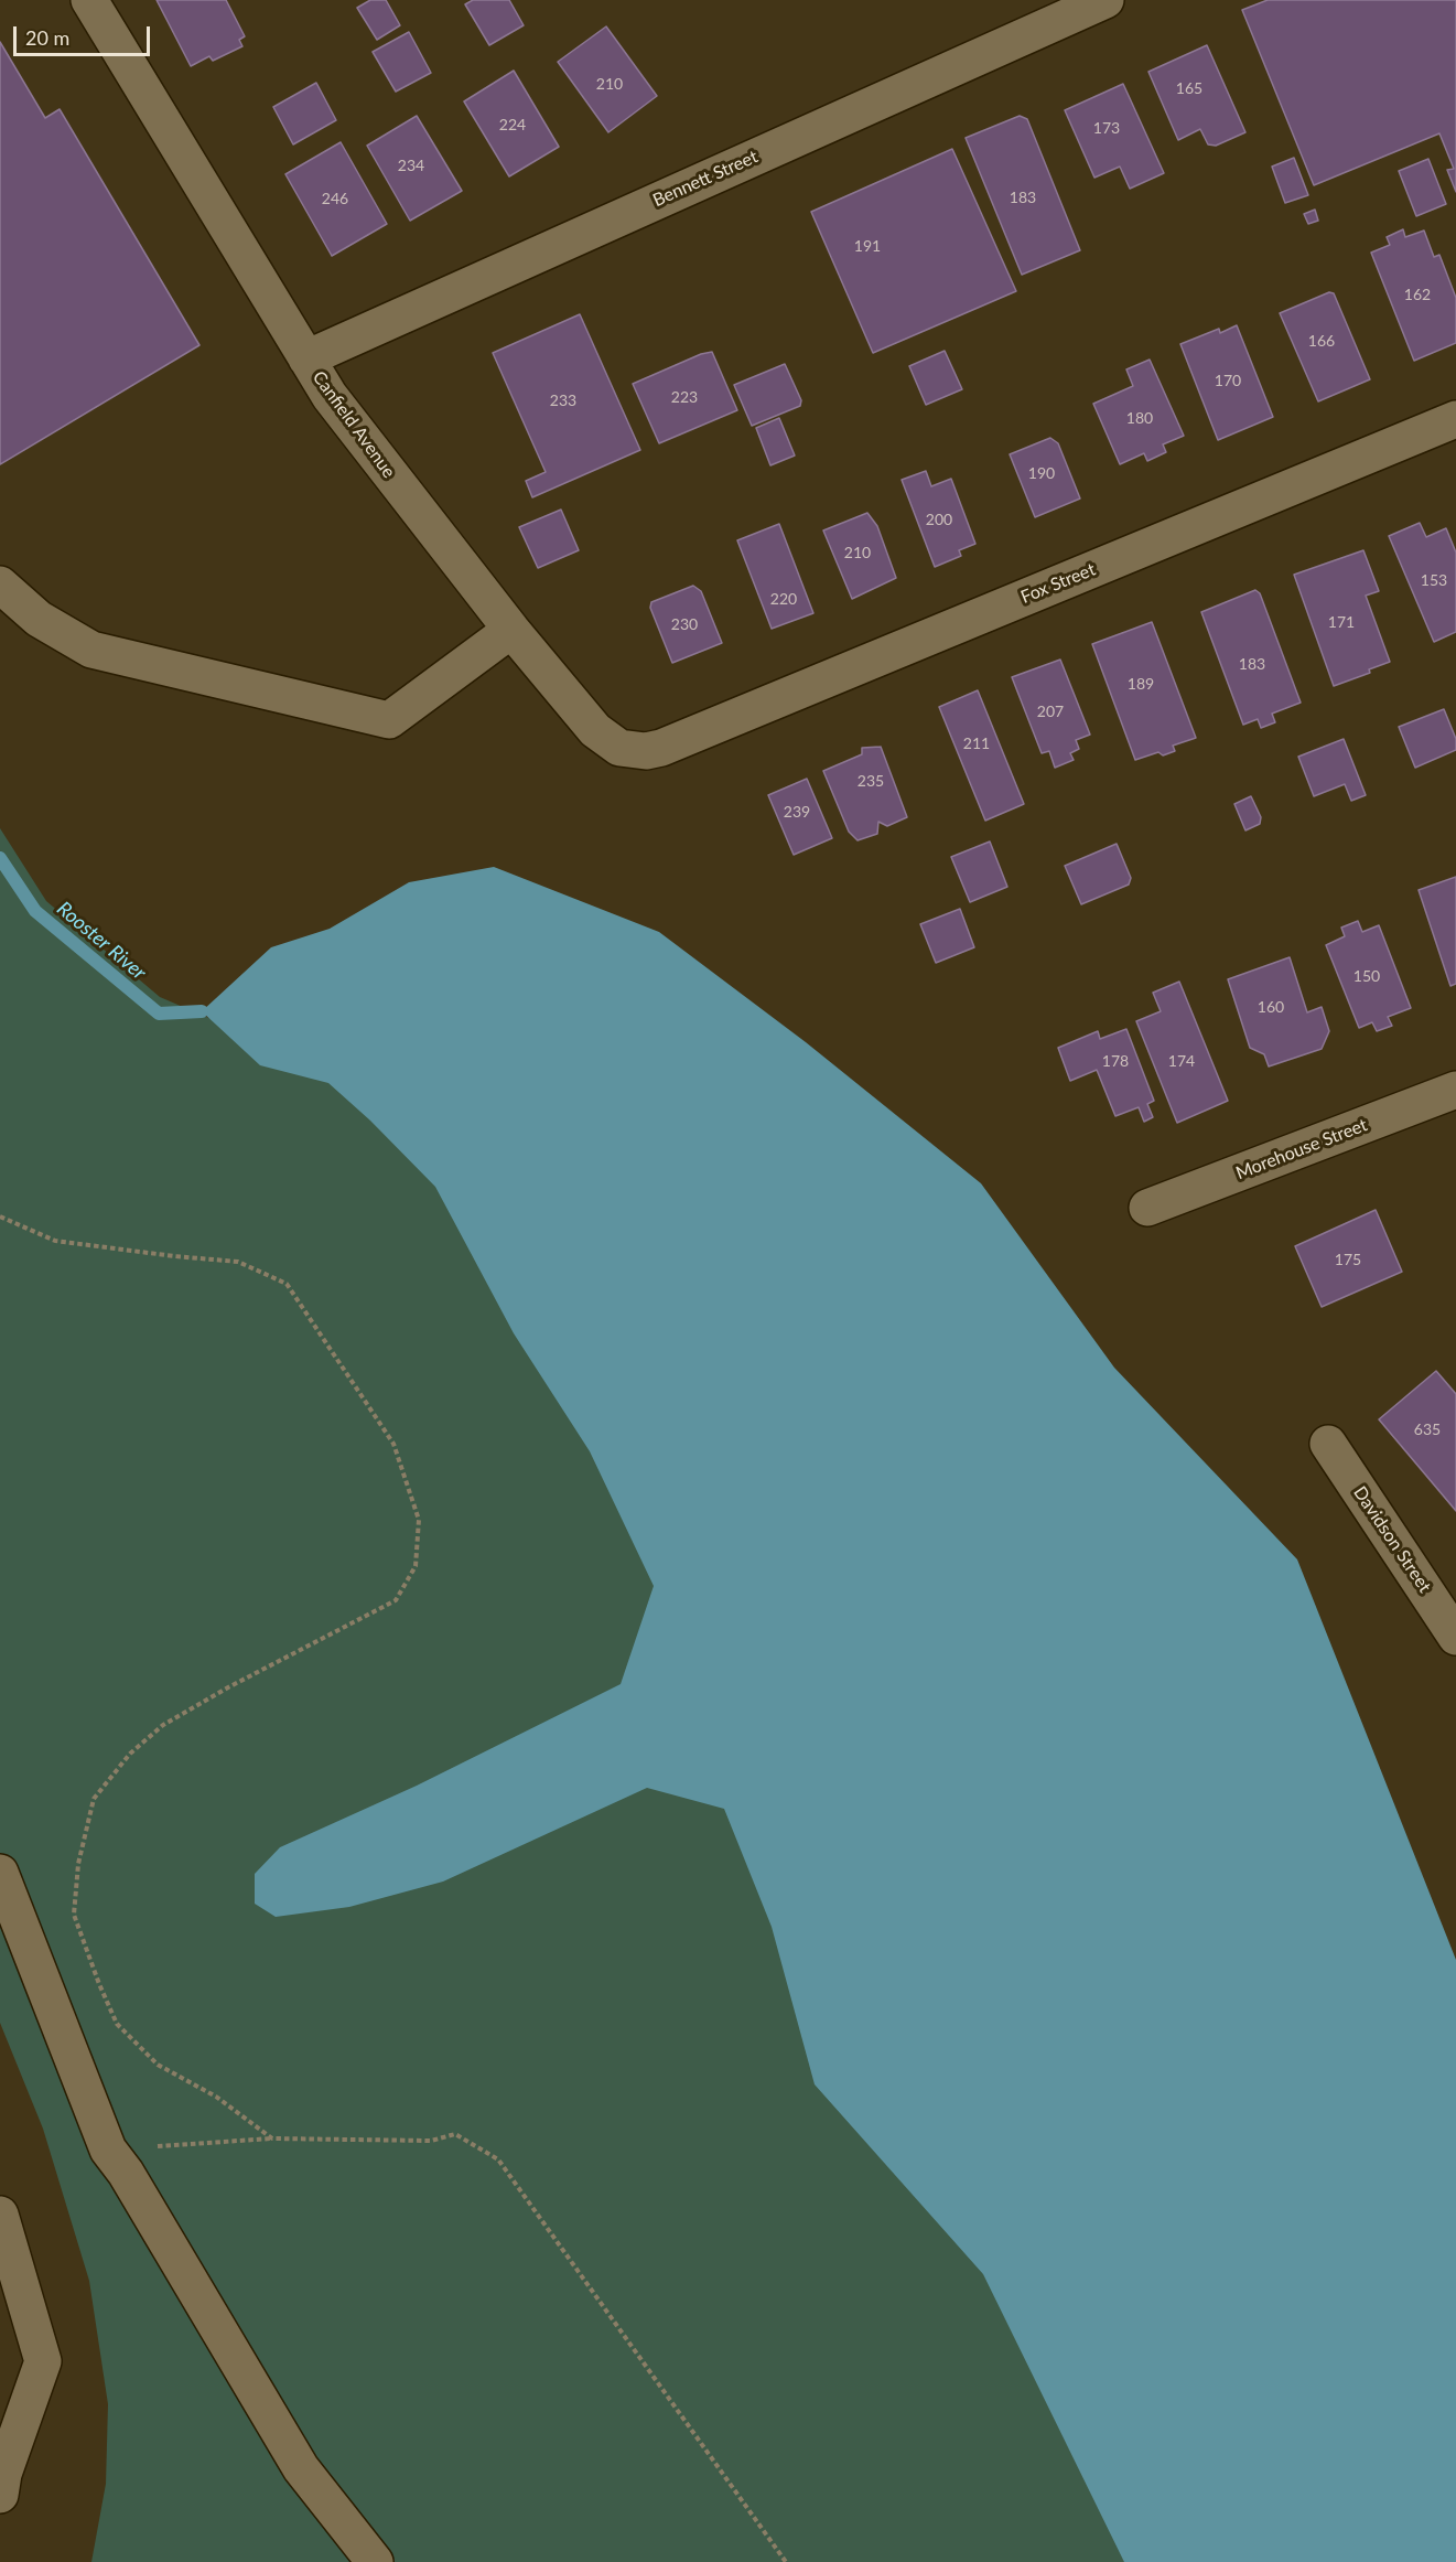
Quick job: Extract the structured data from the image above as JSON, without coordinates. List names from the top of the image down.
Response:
{
  "streets": {
    "street": [
      "Bennett Street",
      "Canfield Avenue",
      "Fox Street",
      "Morehouse Street",
      "Davidson Street"
    ]
  },
  "crossings": [
    ["Bennett Street", "Canfield Avenue"],
    ["Canfield Avenue", "Fox Street"]
  ],
  "water": ["Rooster River"],
  "house_numbers": [
    "210",
    "165",
    "224",
    "173",
    "234",
    "183",
    "246",
    "191",
    "162",
    "166",
    "170",
    "223",
    "233",
    "180",
    "190",
    "200",
    "210",
    "153",
    "220",
    "171",
    "230",
    "183",
    "189",
    "207",
    "211",
    "235",
    "239",
    "150",
    "160",
    "178",
    "174",
    "175",
    "635"
  ],
  "scale_bar": "20 m"
}
